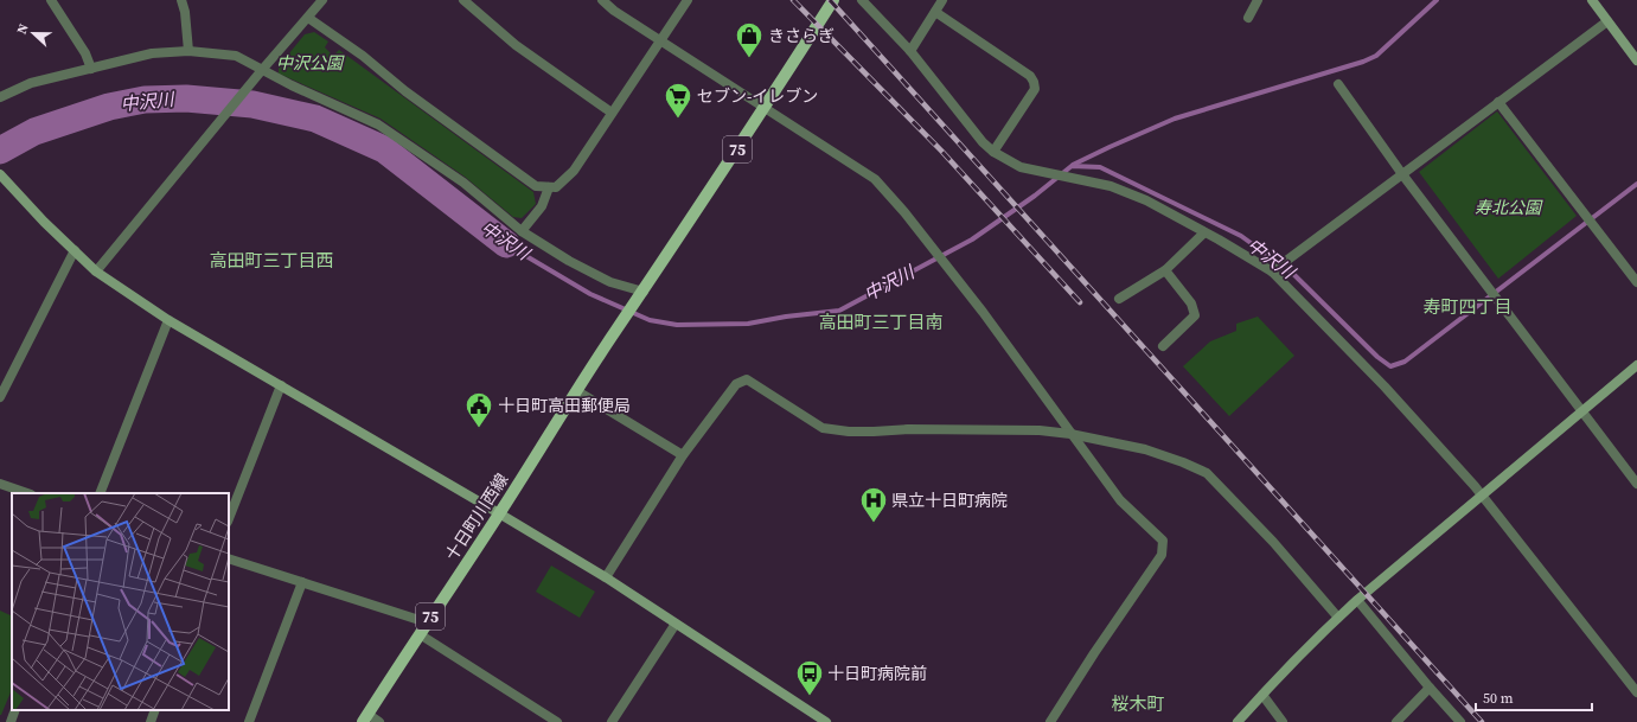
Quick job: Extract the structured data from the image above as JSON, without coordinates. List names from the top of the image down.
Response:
{
  "streets": {
    "main road": ["75", "十日町川西線"]
  },
  "crossings": [
    ["75", "十日町川西線"]
  ],
  "districts": [
    "高田町三丁目西",
    "寿町四丁目",
    "高田町三丁目南",
    "桜木町"
  ],
  "water": ["中沢川"],
  "parks": ["中沢公園", "寿北公園"],
  "places": {
    "shop": ["きさらぎ"],
    "supermarket": ["セブン-イレブン"],
    "public building": ["十日町高田郵便局"],
    "hospital": ["県立十日町病院"],
    "bus stop": ["十日町病院前"]
  },
  "scale_bar": "50 m",
  "north": "left"
}
